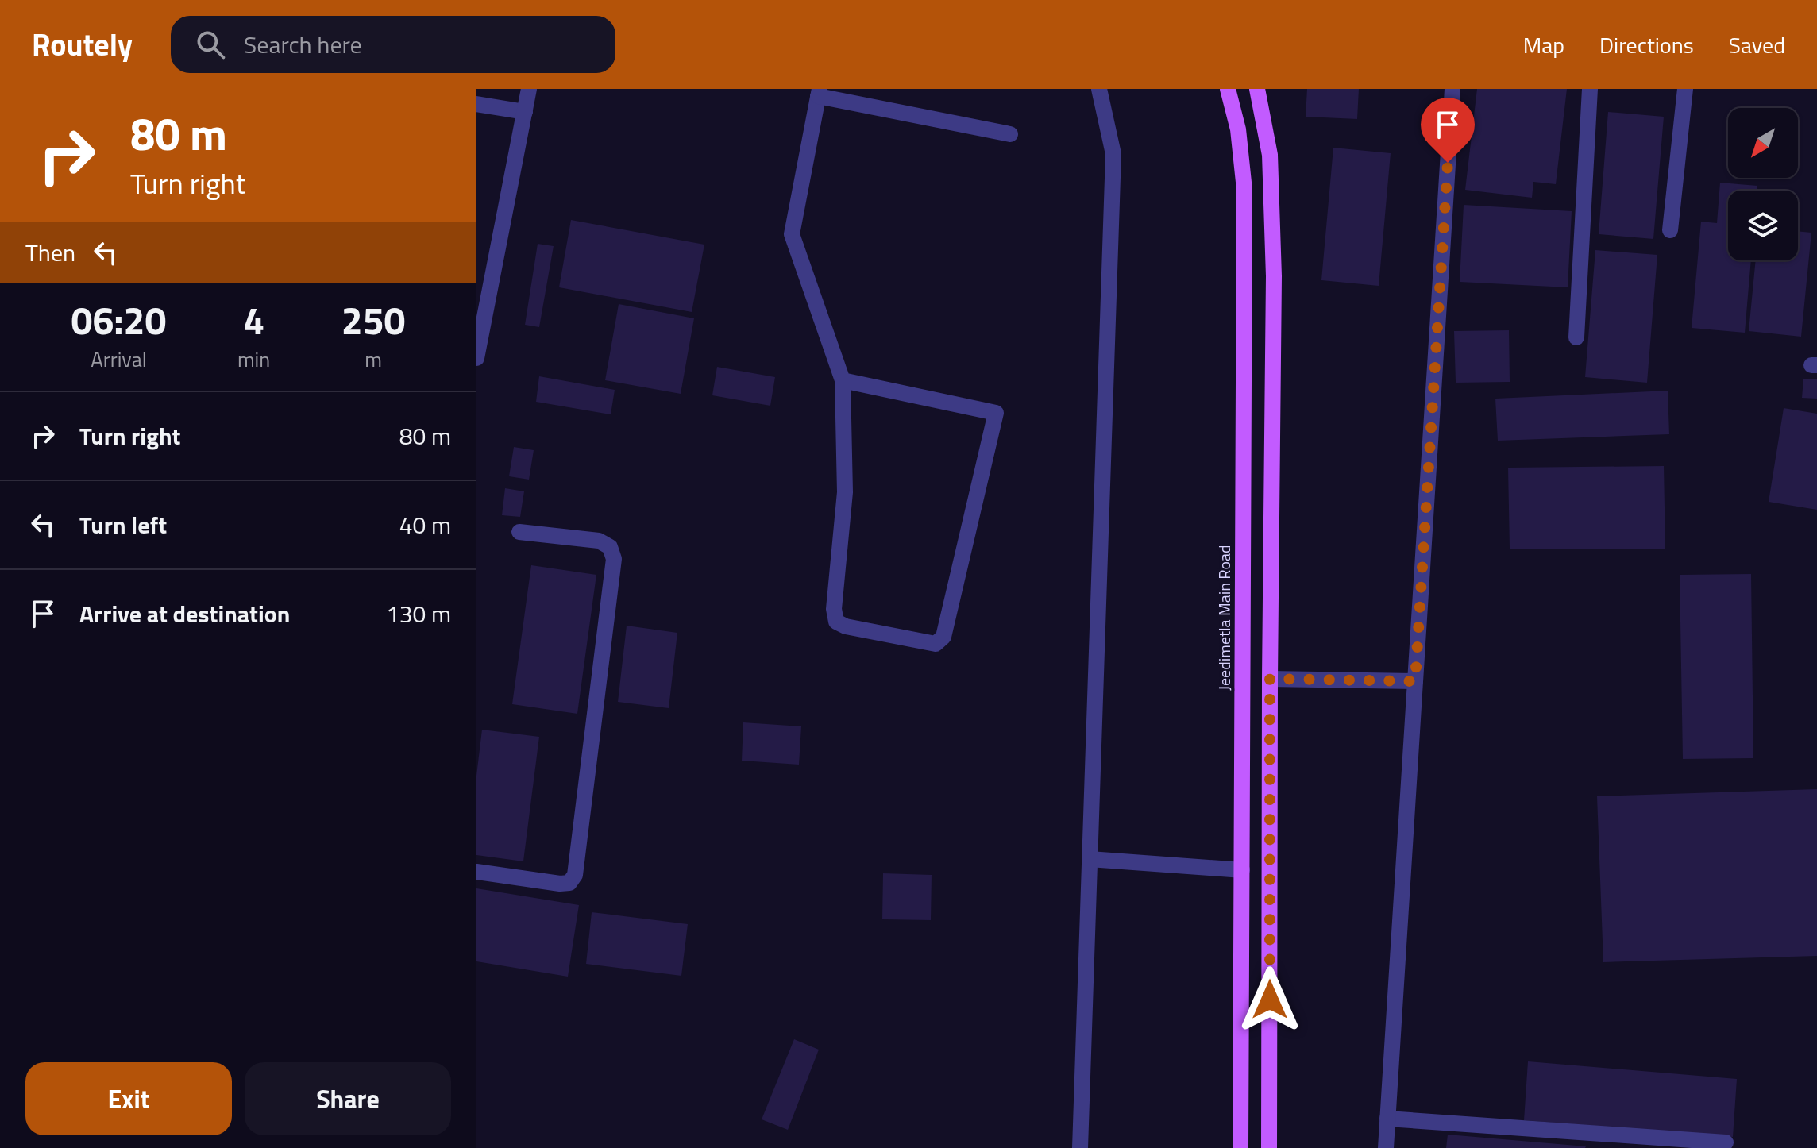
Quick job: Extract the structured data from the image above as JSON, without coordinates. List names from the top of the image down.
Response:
{
  "streets": {
    "main road": ["Jeedimetla Main Road"]
  },
  "north": "bottom left",
  "page": {
    "header": "Routely",
    "search": "Search here",
    "nav": ["Map", "Directions", "Saved"],
    "turn": ["80 m", "Turn right"],
    "then": "Then",
    "eta": [
      "06:20",
      "Arrival",
      "4",
      "min",
      "250",
      "m"
    ],
    "list": [
      {
        "name": "Turn right",
        "value": "80 m"
      },
      {
        "name": "Turn left",
        "value": "40 m"
      },
      {
        "name": "Arrive at destination",
        "value": "130 m"
      }
    ],
    "buttons": ["Exit", "Share"]
  }
}
